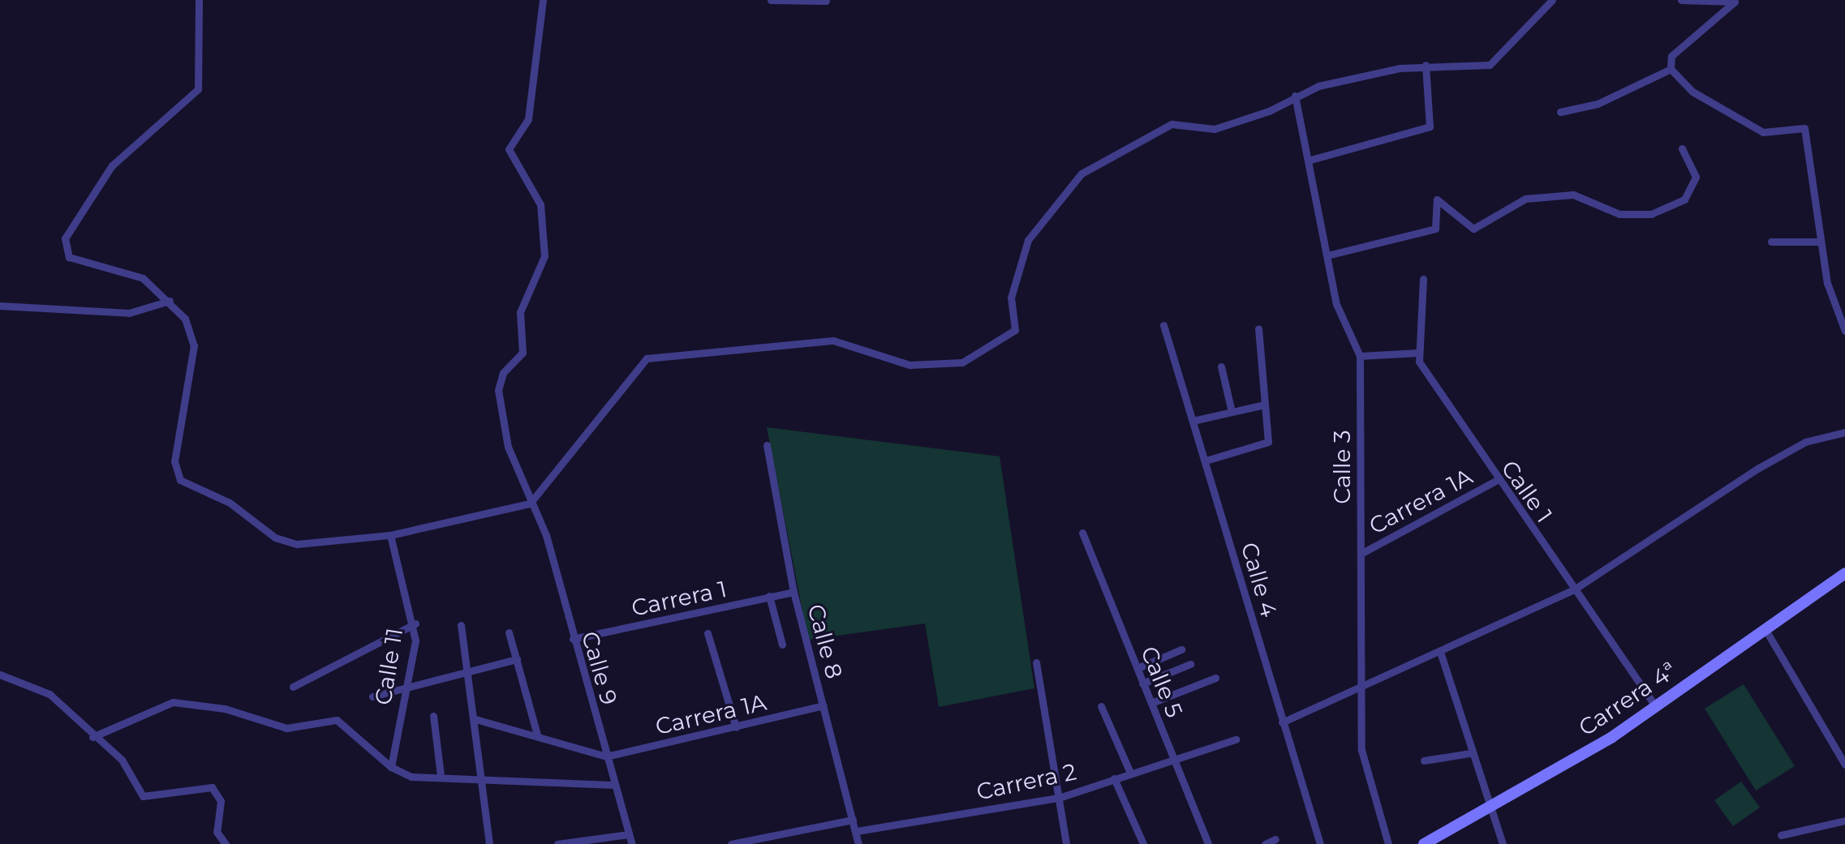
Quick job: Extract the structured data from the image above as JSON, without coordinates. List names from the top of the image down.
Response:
{
  "streets": {
    "street": [
      "Calle 3",
      "Calle 1",
      "Carrera 1A",
      "Calle 4",
      "Carrera 1",
      "Calle 8",
      "Calle 11",
      "Calle 9",
      "Calle 5",
      "Carrera 4ª",
      "Carrera 2"
    ]
  },
  "crossings": [
    ["Calle 3", "Carrera 1A"],
    ["Calle 1", "Carrera 1A"],
    ["Calle 1", "Carrera 4ª"],
    ["Carrera 1A", "Calle 8"],
    ["Carrera 1A", "Calle 9"],
    ["Carrera 1", "Calle 8"],
    ["Carrera 1", "Calle 9"],
    ["Calle 8", "Carrera 2"],
    ["Calle 5", "Carrera 2"]
  ]
}
